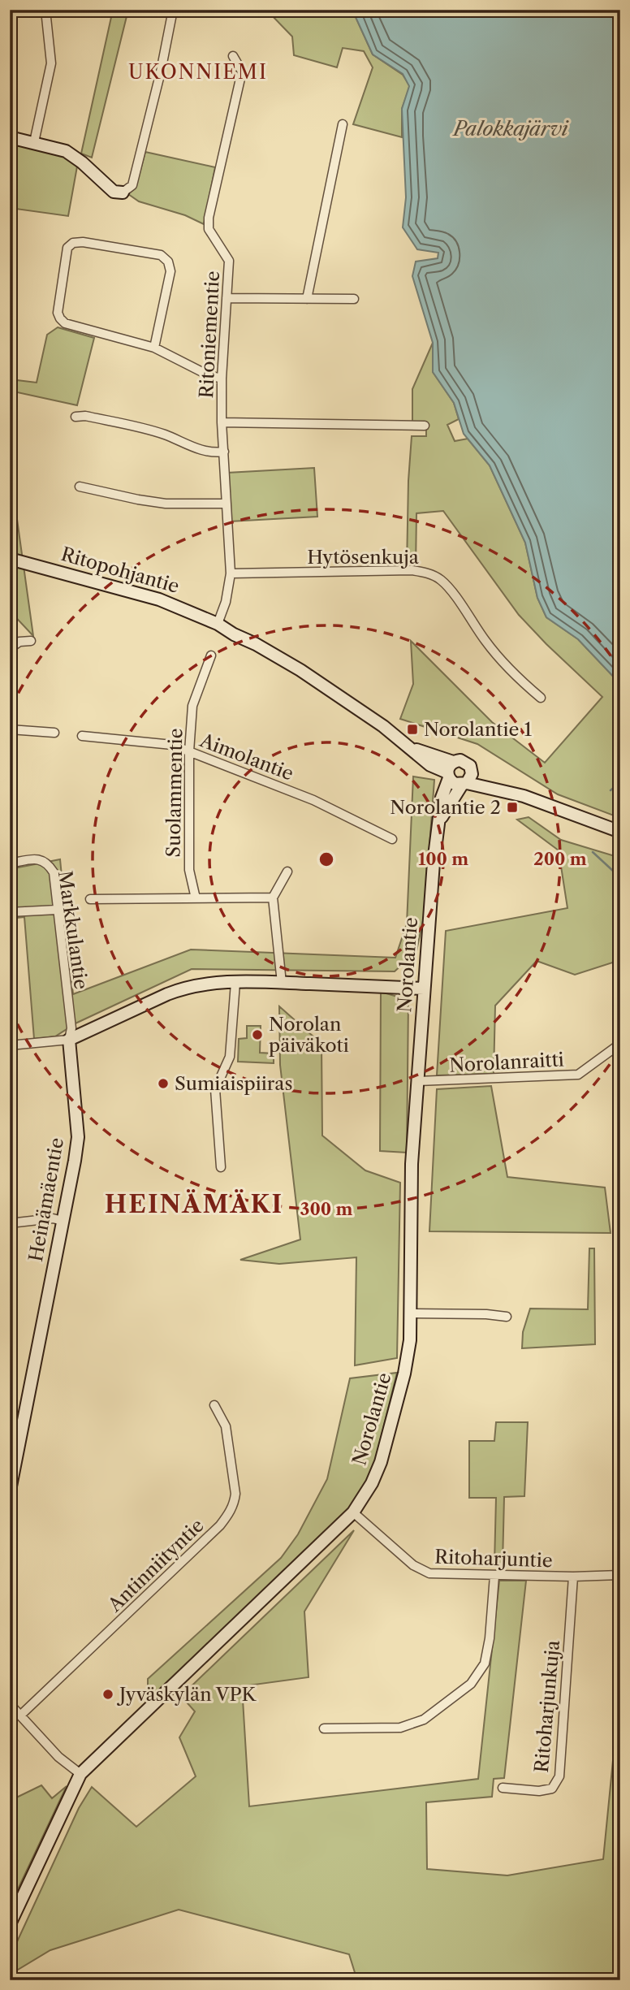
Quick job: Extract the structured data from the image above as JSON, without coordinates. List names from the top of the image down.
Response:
{
  "streets": {
    "street": [
      "Ritoniementie",
      "Hytösenkuja",
      "Ritopohjantie",
      "Aimolantie",
      "Suolammentie",
      "Markkulantie",
      "Norolantie",
      "Norolanraitti",
      "Heinämäentie",
      "Ritoharjuntie",
      "Antinniityntie",
      "Ritoharjunkuja"
    ]
  },
  "crossings": [
    ["Ritoniementie", "Hytösenkuja"],
    ["Ritoniementie", "Ritopohjantie"],
    ["Ritopohjantie", "Norolantie"],
    ["Aimolantie", "Suolammentie"],
    ["Markkulantie", "Heinämäentie"],
    ["Norolantie", "Norolanraitti"],
    ["Norolantie", "Ritoharjuntie"],
    ["Ritoharjuntie", "Ritoharjunkuja"]
  ],
  "districts": ["UKONNIEMI", "HEINÄMÄKI"],
  "water": ["Palokkajärvi"],
  "places": {
    "transit": ["Norolantie 1", "Norolantie 2"],
    "other": ["Norolan päiväkoti", "Sumiaispiiras", "Jyväskylän VPK"]
  },
  "rings": ["100 m", "200 m", "300 m"]
}
